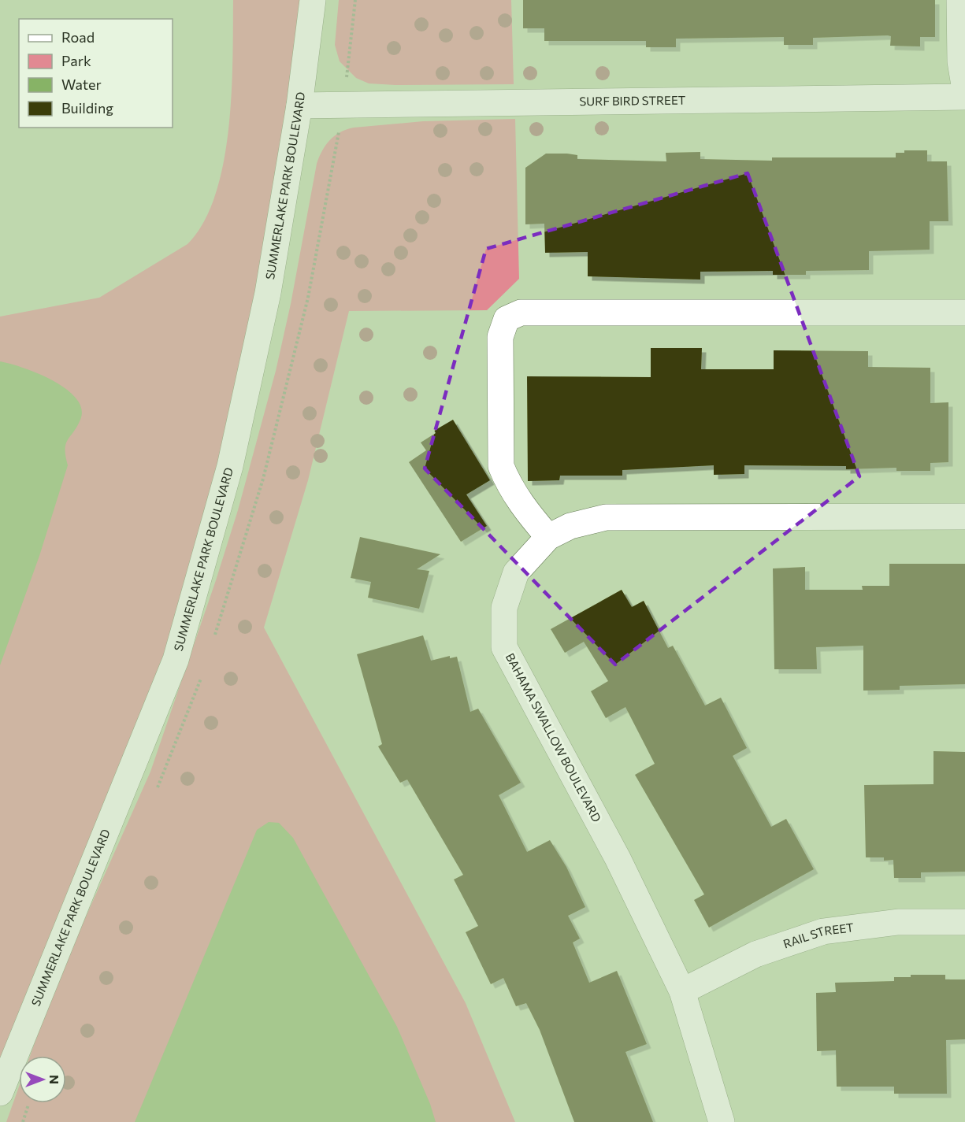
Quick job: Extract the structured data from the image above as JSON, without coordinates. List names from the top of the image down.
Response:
{
  "streets": {
    "street": [
      "SURF BIRD STREET",
      "SUMMERLAKE PARK BOULEVARD",
      "BAHAMA SWALLOW BOULEVARD",
      "RAIL STREET"
    ]
  },
  "crossings": [
    ["SURF BIRD STREET", "SUMMERLAKE PARK BOULEVARD"],
    ["BAHAMA SWALLOW BOULEVARD", "RAIL STREET"]
  ],
  "legend": [
    "Road",
    "Park",
    "Water",
    "Building"
  ],
  "north": "right"
}
